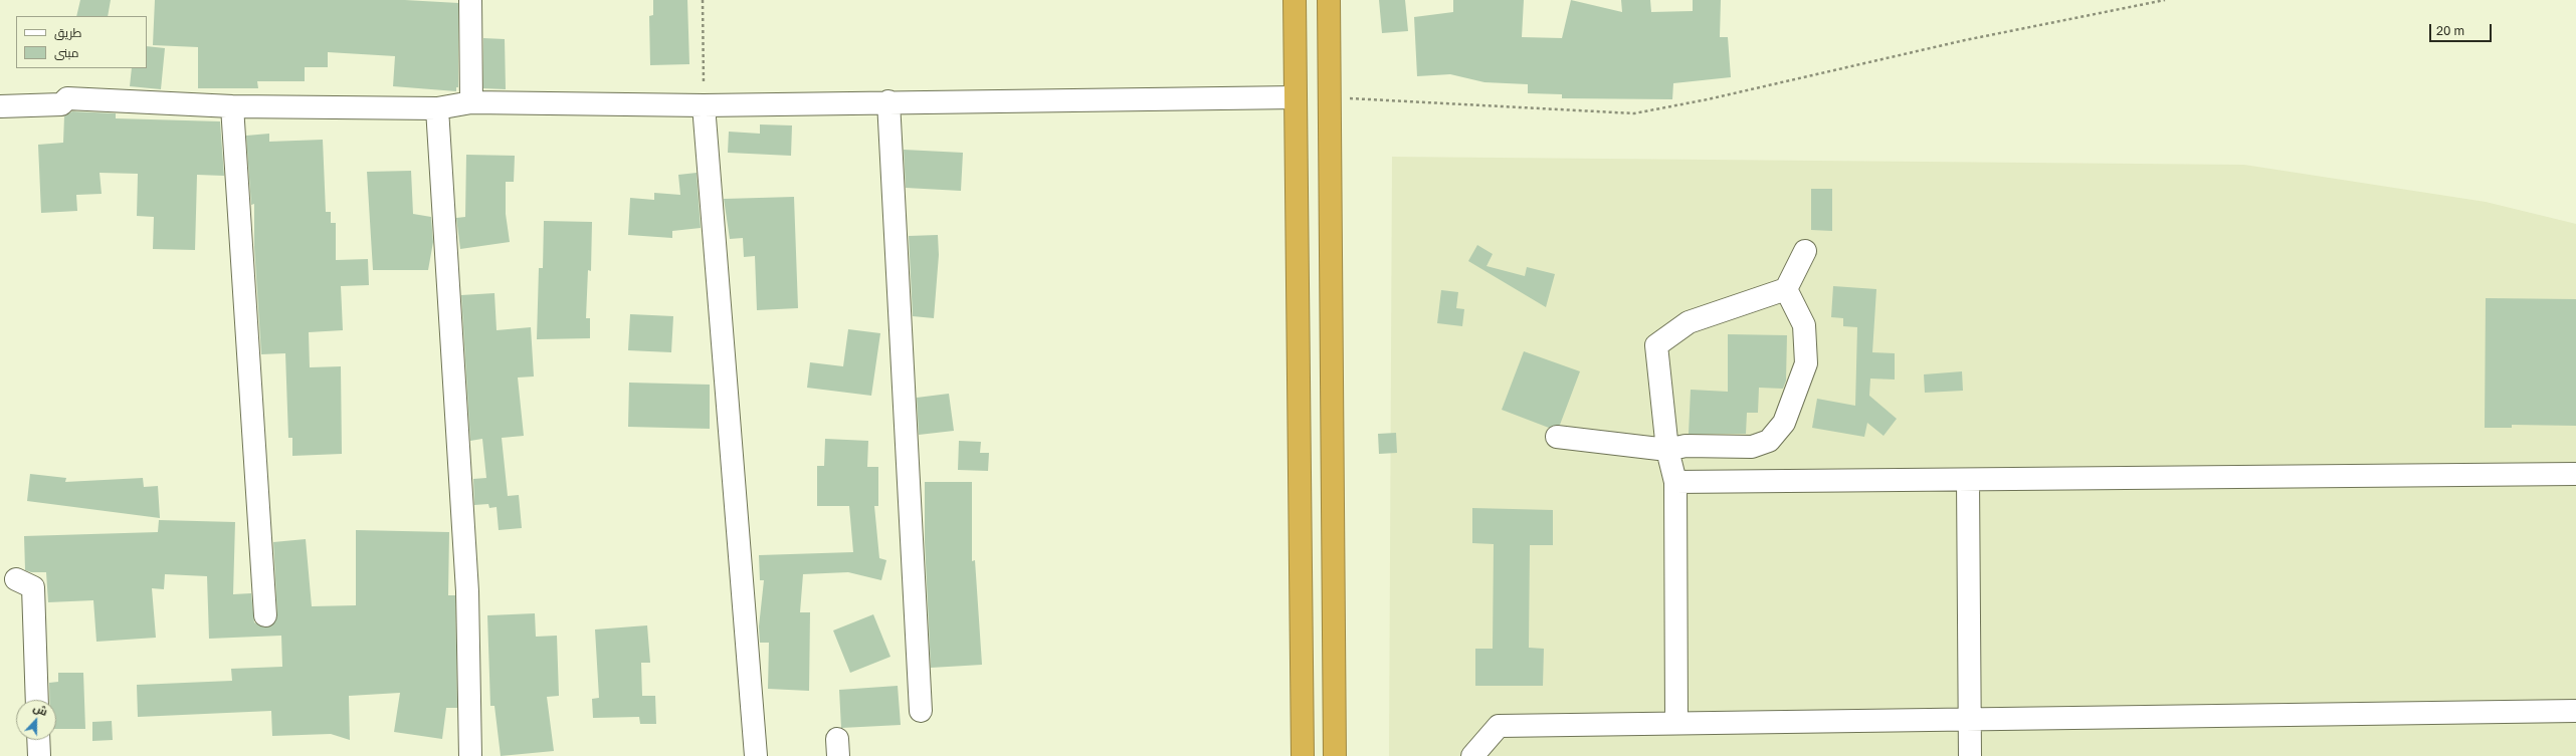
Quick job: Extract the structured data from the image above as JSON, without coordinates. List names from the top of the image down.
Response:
{
  "legend": ["طريق", "مبنى"],
  "scale_bar": "20 m",
  "north": "top"
}
